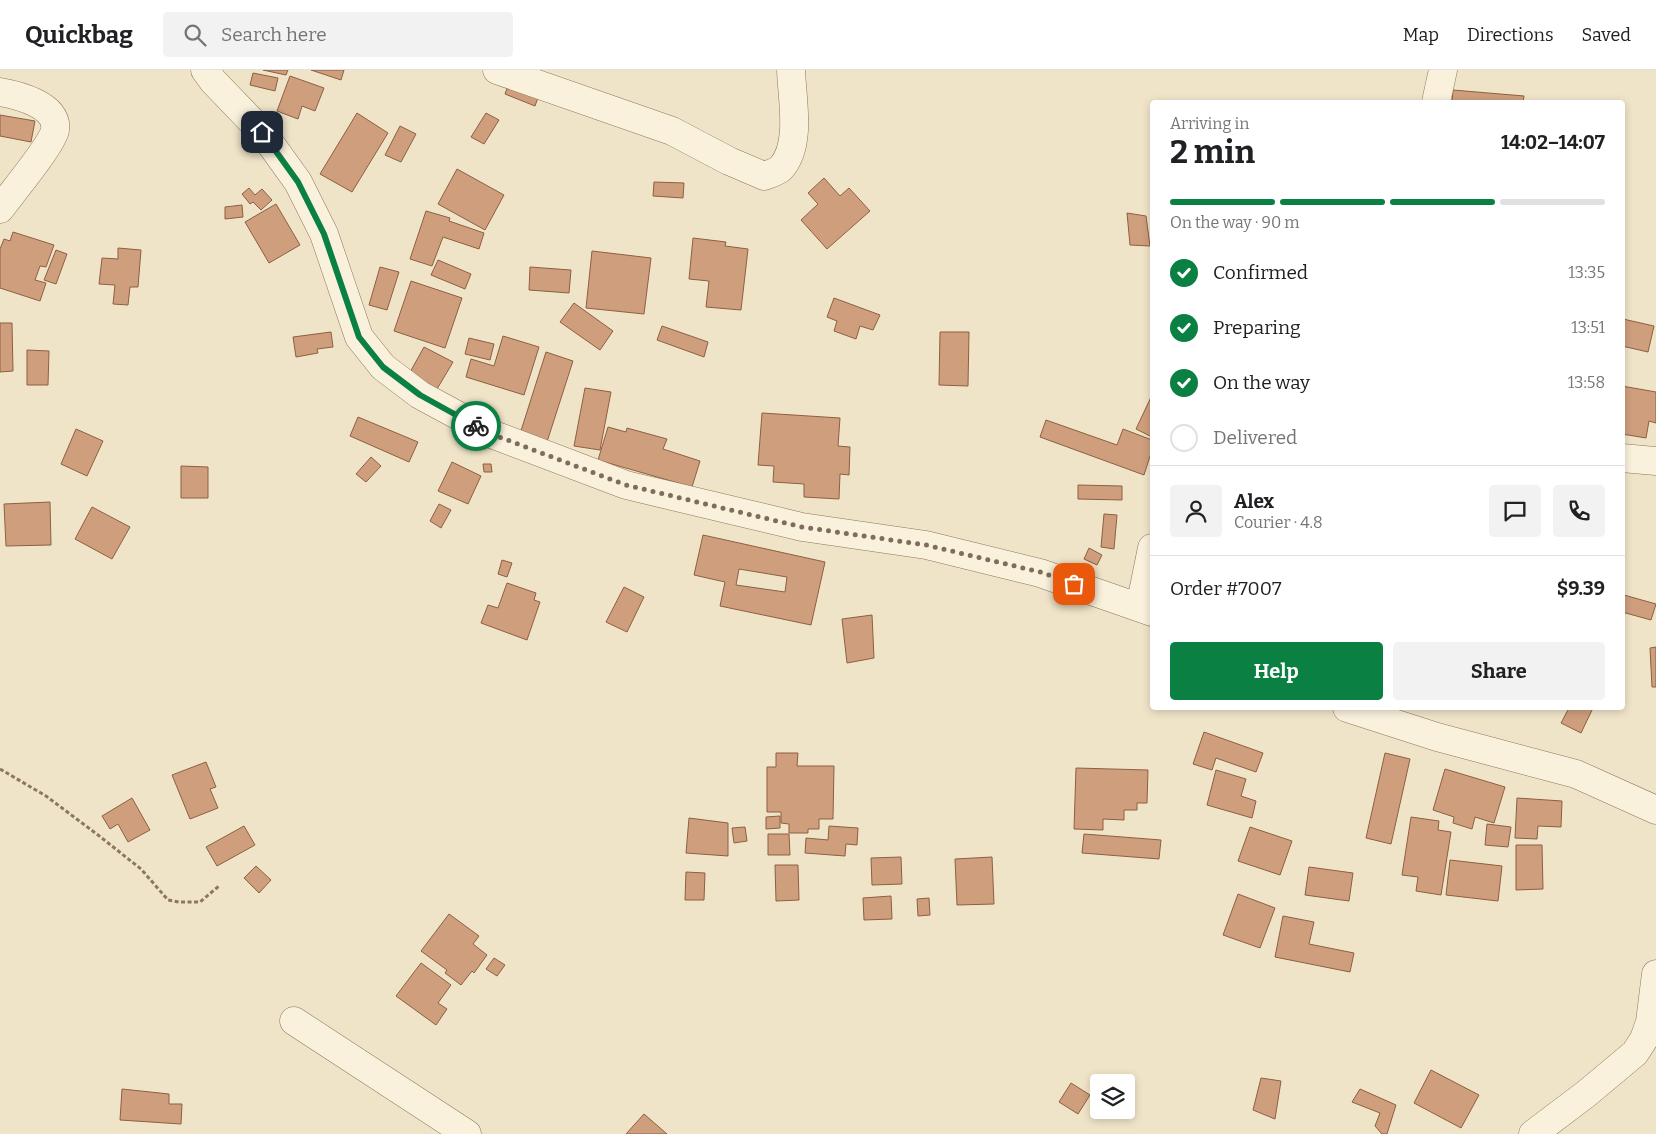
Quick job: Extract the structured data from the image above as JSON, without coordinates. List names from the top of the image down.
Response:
{
  "page": {
    "header": "Quickbag",
    "search": "Search here",
    "nav": ["Map", "Directions", "Saved"],
    "heading": ["2 min", "Arriving in", "14:02–14:07"],
    "panel": [
      "Alex",
      "Courier · 4.8",
      "Order #7007",
      "$9.39"
    ],
    "bar": "On the way · 90 m",
    "list": [
      ["Confirmed", "13:35"],
      ["Preparing", "13:51"],
      ["On the way", "13:58"],
      "Delivered"
    ],
    "buttons": ["Help", "Share"]
  }
}
